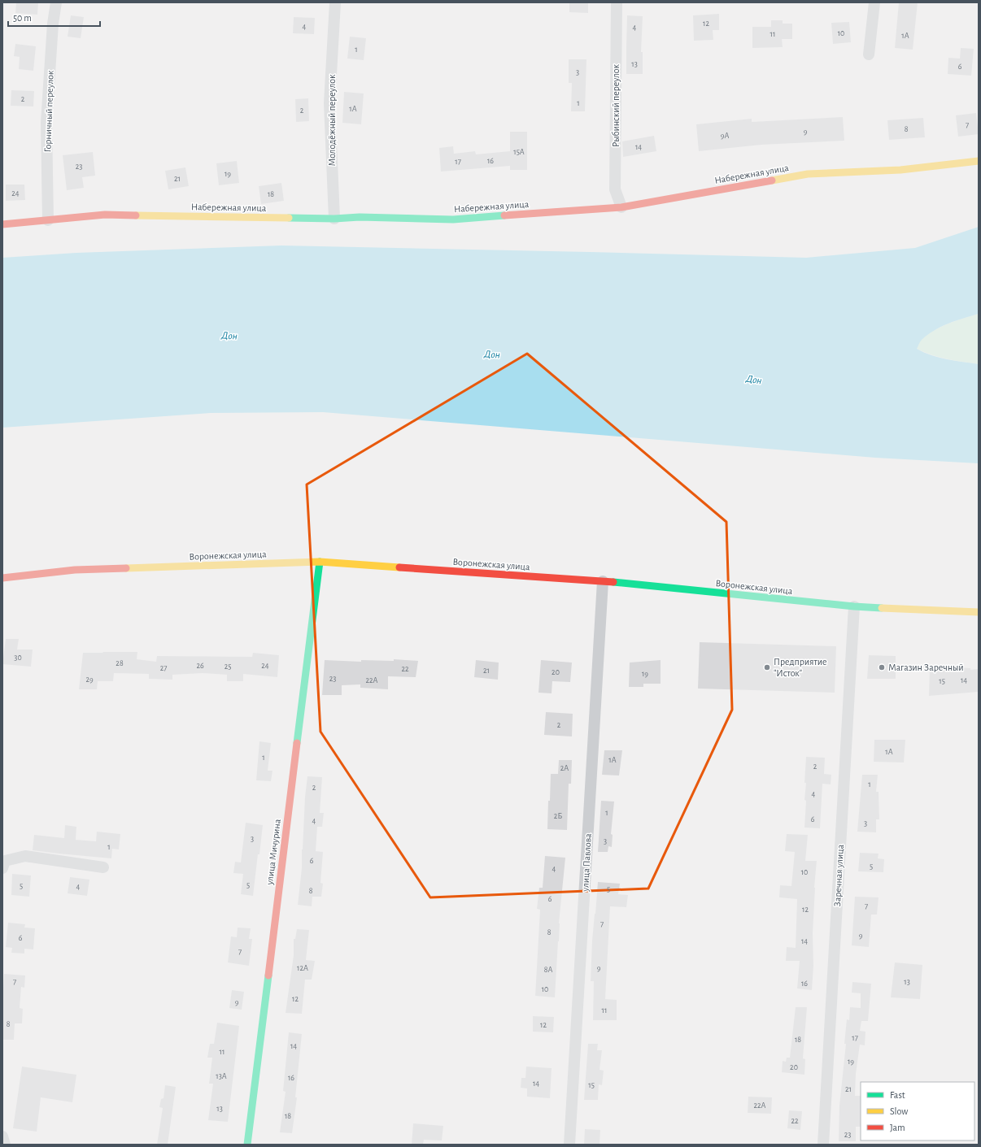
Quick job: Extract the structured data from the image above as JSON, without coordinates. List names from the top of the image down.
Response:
{
  "streets": {
    "street": [
      "Рыбинский переулок",
      "Горничный переулок",
      "Молодёжный переулок",
      "Набережная улица",
      "Воронежская улица",
      "улица Мичурина",
      "улица Павлова",
      "Заречная улица"
    ]
  },
  "crossings": [
    ["Рыбинский переулок", "Набережная улица"],
    ["Горничный переулок", "Набережная улица"],
    ["Молодёжный переулок", "Набережная улица"],
    ["Воронежская улица", "улица Мичурина"],
    ["Воронежская улица", "улица Павлова"],
    ["Воронежская улица", "Заречная улица"]
  ],
  "water": ["Дон"],
  "places": ["Предприятие \"Исток\"", "Магазин Заречный"],
  "house_numbers": [
    "12",
    "4",
    "4",
    "10",
    "11",
    "1А",
    "1",
    "13",
    "6",
    "3",
    "2",
    "1",
    "1А",
    "2",
    "7",
    "8",
    "9",
    "9А",
    "14",
    "15А",
    "16",
    "17",
    "23",
    "19",
    "21",
    "24",
    "18",
    "30",
    "28",
    "26",
    "24",
    "25",
    "27",
    "22",
    "21",
    "20",
    "19",
    "23",
    "29",
    "22А",
    "14",
    "15",
    "2",
    "1А",
    "1",
    "1А",
    "2",
    "2А",
    "1",
    "2",
    "4",
    "1",
    "2Б",
    "6",
    "4",
    "3",
    "3",
    "3",
    "1",
    "6",
    "5",
    "4",
    "10",
    "5",
    "5",
    "4",
    "5",
    "8",
    "6",
    "7",
    "12",
    "7",
    "8",
    "9",
    "6",
    "14",
    "7",
    "12А",
    "9",
    "8А",
    "7",
    "13",
    "16",
    "10",
    "12",
    "9",
    "11",
    "8",
    "12",
    "17",
    "18",
    "14",
    "11",
    "19",
    "20",
    "13А",
    "16",
    "14",
    "15",
    "21",
    "22А",
    "13",
    "18",
    "22",
    "23"
  ],
  "legend": ["Fast", "Slow", "Jam"],
  "scale_bar": "50 m"
}
